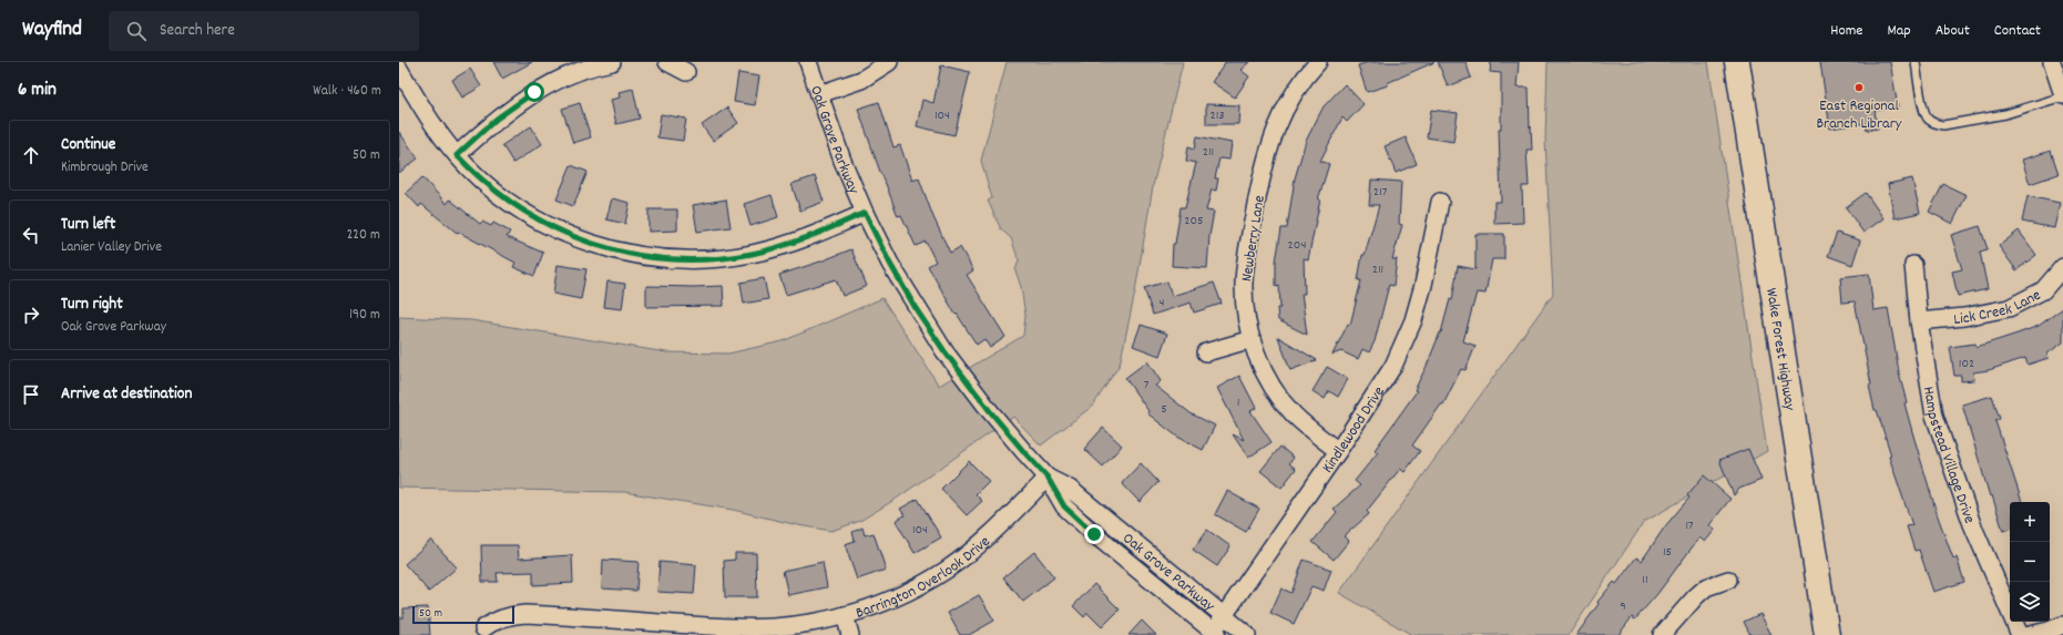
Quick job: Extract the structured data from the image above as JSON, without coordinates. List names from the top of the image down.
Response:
{
  "streets": {
    "highway": ["Wake Forest Highway"],
    "street": [
      "Oak Grove Parkway",
      "Newberry Lane",
      "Lick Creek Lane",
      "Kindlewood Drive",
      "Hampstead Village Drive",
      "Barrington Overlook Drive"
    ]
  },
  "crossings": [
    ["Oak Grove Parkway", "Kindlewood Drive"],
    ["Oak Grove Parkway", "Barrington Overlook Drive"],
    ["Newberry Lane", "Kindlewood Drive"],
    ["Lick Creek Lane", "Hampstead Village Drive"]
  ],
  "places": ["East Regional Branch Library"],
  "house_numbers": [
    "104",
    "213",
    "211",
    "217",
    "205",
    "204",
    "211",
    "4",
    "102",
    "7",
    "1",
    "5",
    "17",
    "104",
    "15",
    "11",
    "9"
  ],
  "scale_bar": "50 m",
  "page": {
    "header": "Wayfind",
    "search": "Search here",
    "nav": [
      "Home",
      "Map",
      "About",
      "Contact"
    ],
    "heading": ["6 min", "Walk · 460 m"],
    "list": [
      ["Continue", "Kimbrough Drive", "50 m"],
      ["Turn left", "Lanier Valley Drive", "220 m"],
      ["Turn right", "Oak Grove Parkway", "190 m"],
      "Arrive at destination"
    ],
    "map_buttons": ["+", "−"],
    "scale": "50 m"
  }
}
